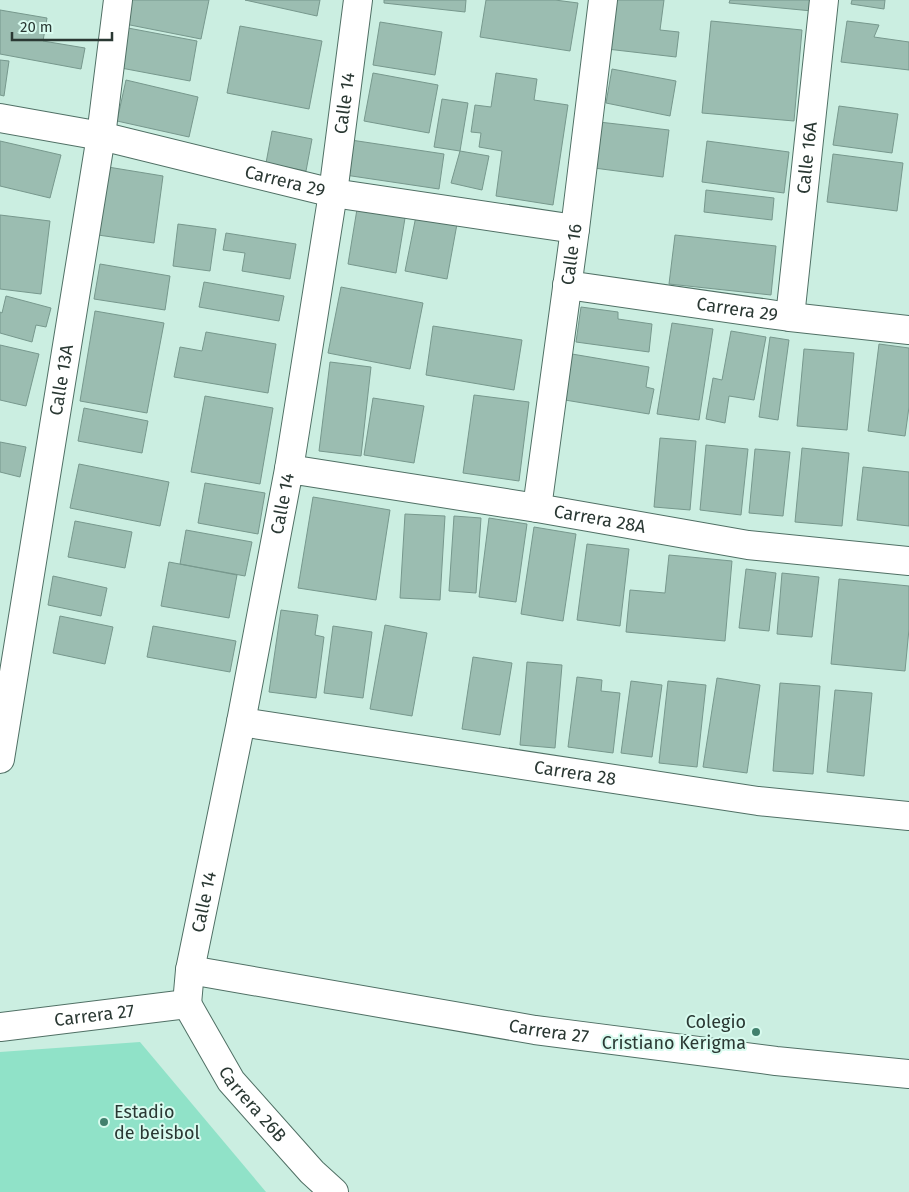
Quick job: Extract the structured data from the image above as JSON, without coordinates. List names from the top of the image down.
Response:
{
  "streets": {
    "street": [
      "Calle 14",
      "Calle 16A",
      "Carrera 29",
      "Calle 16",
      "Calle 13A",
      "Carrera 28A",
      "Carrera 28",
      "Carrera 27",
      "Carrera 26B"
    ]
  },
  "crossings": [
    ["Calle 14", "Carrera 29"],
    ["Calle 14", "Carrera 28A"],
    ["Calle 14", "Carrera 28"],
    ["Calle 14", "Carrera 27"],
    ["Calle 14", "Carrera 26B"],
    ["Calle 16A", "Carrera 29"],
    ["Carrera 29", "Calle 16"],
    ["Carrera 29", "Calle 13A"],
    ["Calle 16", "Carrera 28A"],
    ["Carrera 27", "Carrera 26B"]
  ],
  "places": ["Colegio Cristiano Kerigma", "Estadio de beisbol"],
  "scale_bar": "20 m"
}
